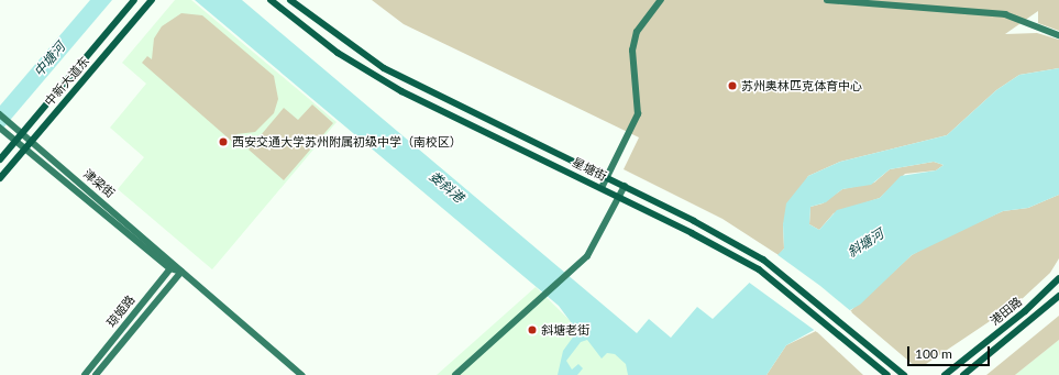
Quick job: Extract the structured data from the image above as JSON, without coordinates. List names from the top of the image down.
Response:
{
  "streets": {
    "main road": ["中新大道东", "星塘街", "港田路"],
    "street": ["津梁街", "琼姬路"]
  },
  "crossings": [
    ["中新大道东", "津梁街"],
    ["津梁街", "琼姬路"]
  ],
  "water": ["中塘河", "娄斜港", "斜塘河"],
  "places": ["苏州奥林匹克体育中心", "西安交通大学苏州附属初级中学（南校区）", "斜塘老街"],
  "scale_bar": "100 m"
}
